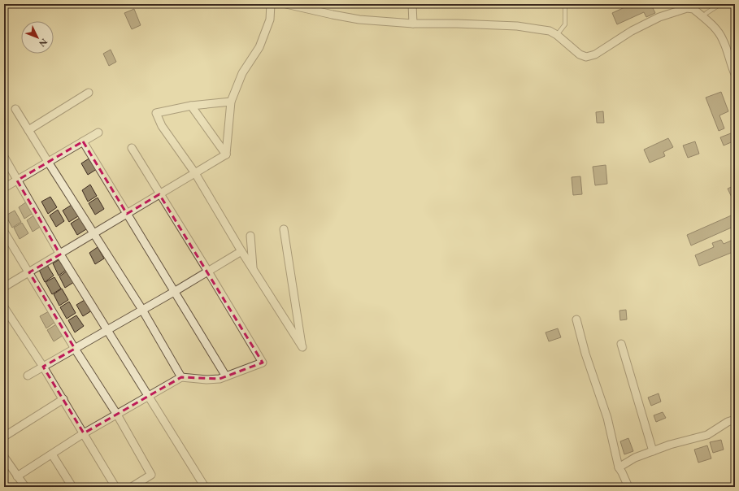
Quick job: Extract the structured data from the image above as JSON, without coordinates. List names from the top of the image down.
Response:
{
  "north": "bottom right"
}
